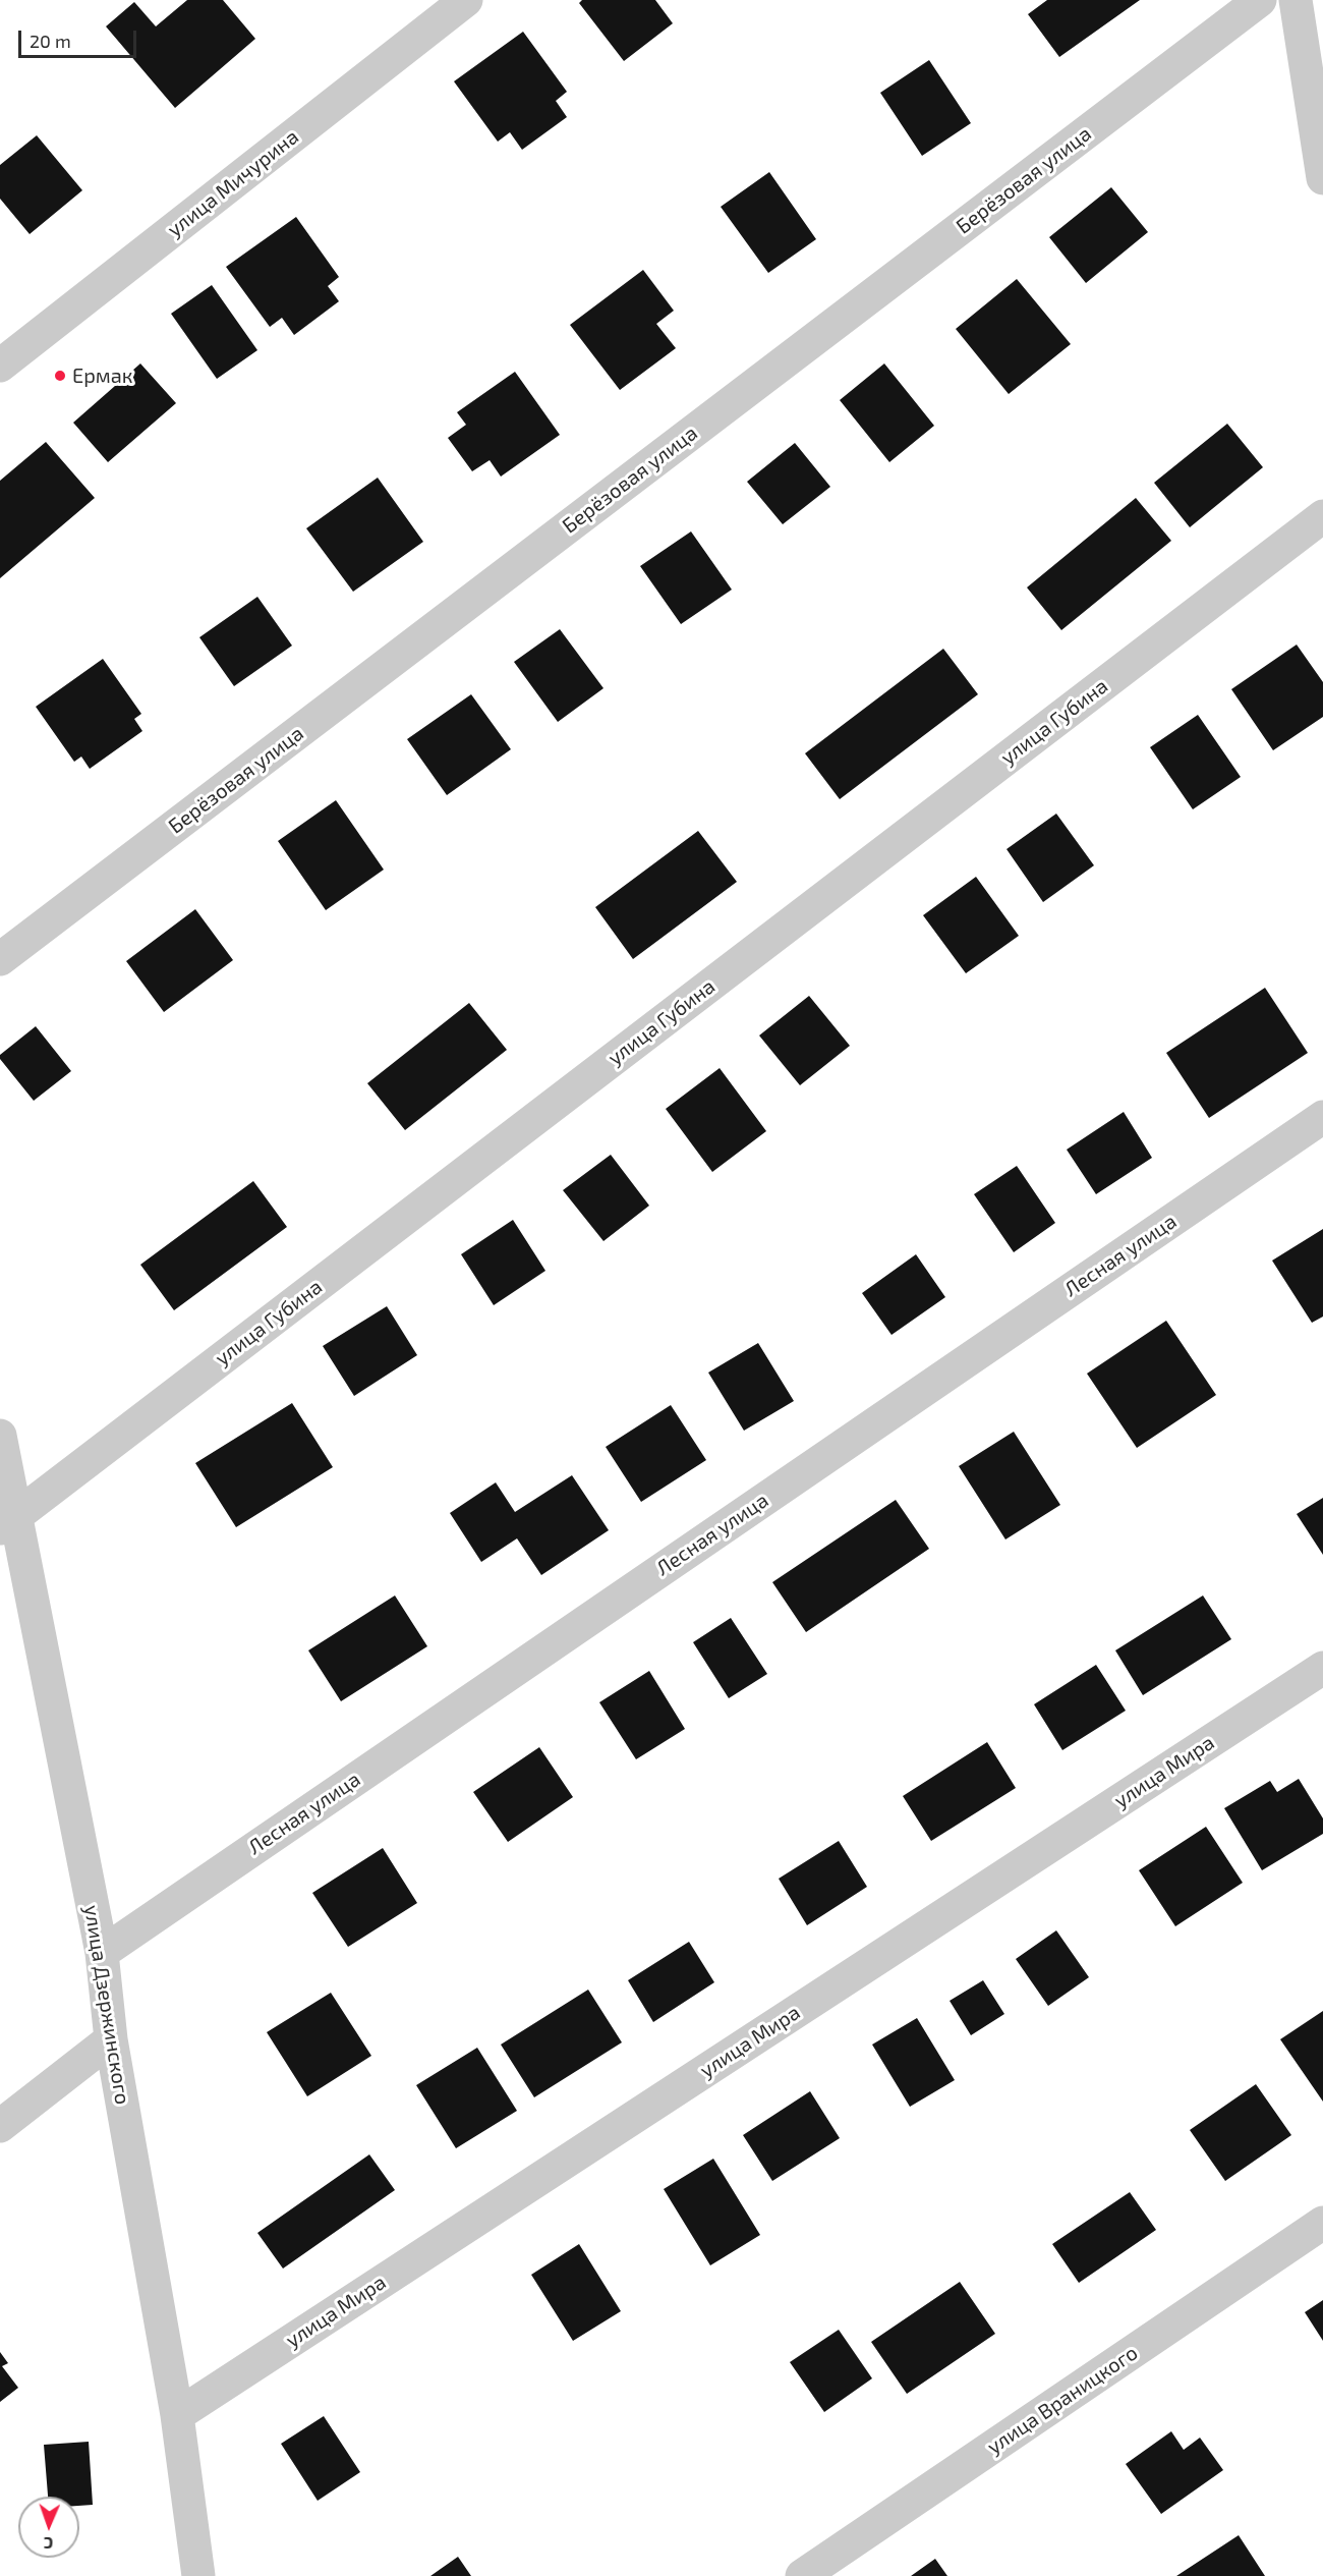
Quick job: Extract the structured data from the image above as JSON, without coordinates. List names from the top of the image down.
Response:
{
  "streets": {
    "street": [
      "Берёзовая улица",
      "улица Мичурина",
      "улица Губина",
      "Лесная улица",
      "улица Мира",
      "улица Дзержинского",
      "улица Враницкого"
    ]
  },
  "crossings": [
    ["улица Губина", "улица Дзержинского"],
    ["Лесная улица", "улица Дзержинского"],
    ["улица Мира", "улица Дзержинского"]
  ],
  "places": ["Ермак"],
  "scale_bar": "20 m",
  "north": "bottom"
}
